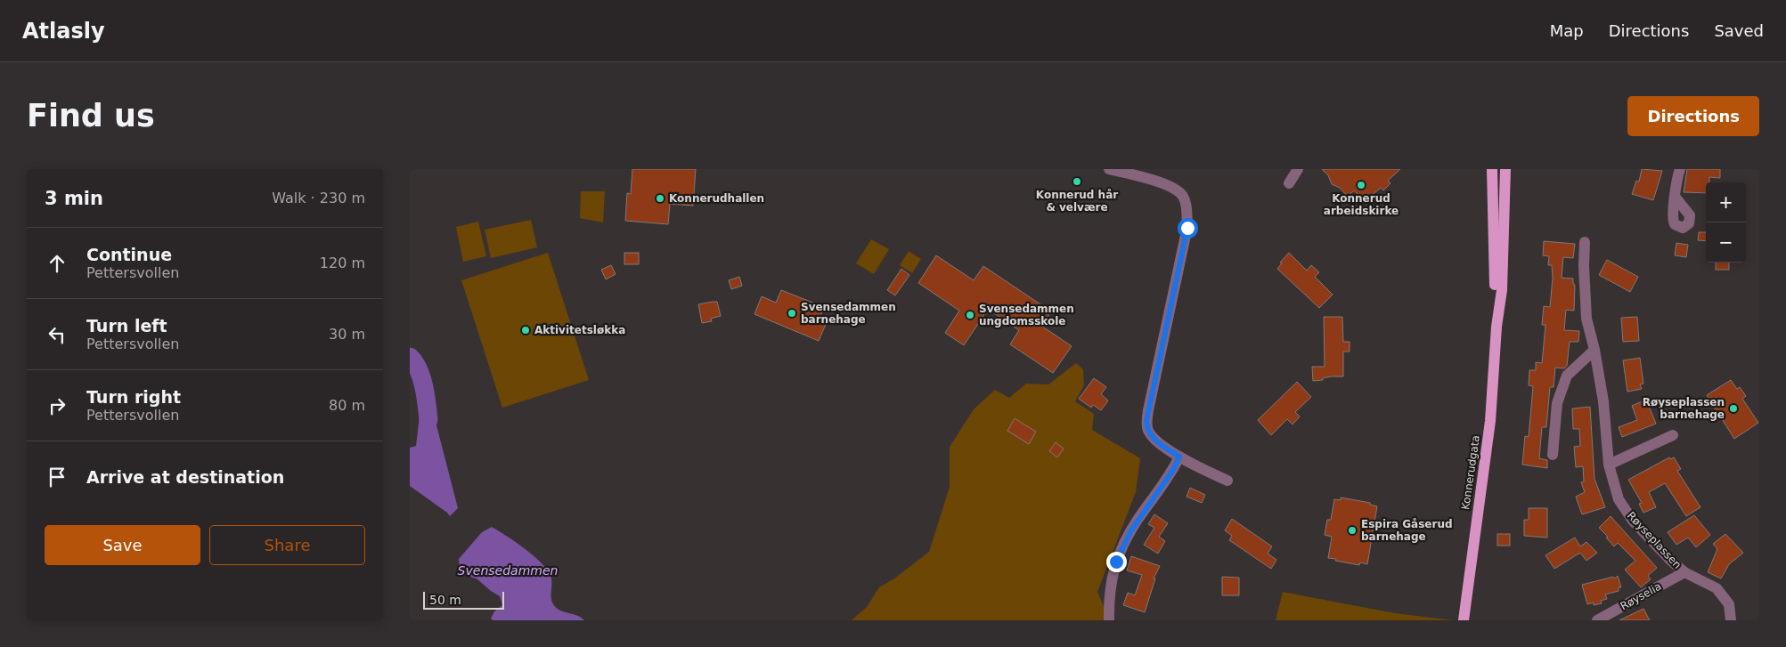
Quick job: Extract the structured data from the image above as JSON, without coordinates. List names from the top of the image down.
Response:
{
  "streets": {
    "main road": ["Konnerudgata"],
    "street": ["Røyseplassen", "Røyselia"]
  },
  "crossings": [
    ["Røyseplassen", "Røyselia"]
  ],
  "water": ["Svensedammen"],
  "places": [
    "Konnerud hår & velvære",
    "Konnerud arbeidskirke",
    "Konnerudhallen",
    "Svensedammen barnehage",
    "Svensedammen ungdomsskole",
    "Aktivitetsløkka",
    "Røyseplassen barnehage",
    "Espira Gåserud barnehage"
  ],
  "scale_bar": "50 m",
  "page": {
    "header": "Atlasly",
    "nav": ["Map", "Directions", "Saved"],
    "buttons": [
      "Directions",
      ["Save", "Share"]
    ],
    "title": "Find us",
    "heading": ["3 min", "Walk · 230 m"],
    "map_buttons": ["+", "−"],
    "list": [
      ["Continue", "Pettersvollen", "120 m"],
      ["Turn left", "Pettersvollen", "30 m"],
      ["Turn right", "Pettersvollen", "80 m"],
      "Arrive at destination"
    ],
    "scale": "50 m"
  }
}
